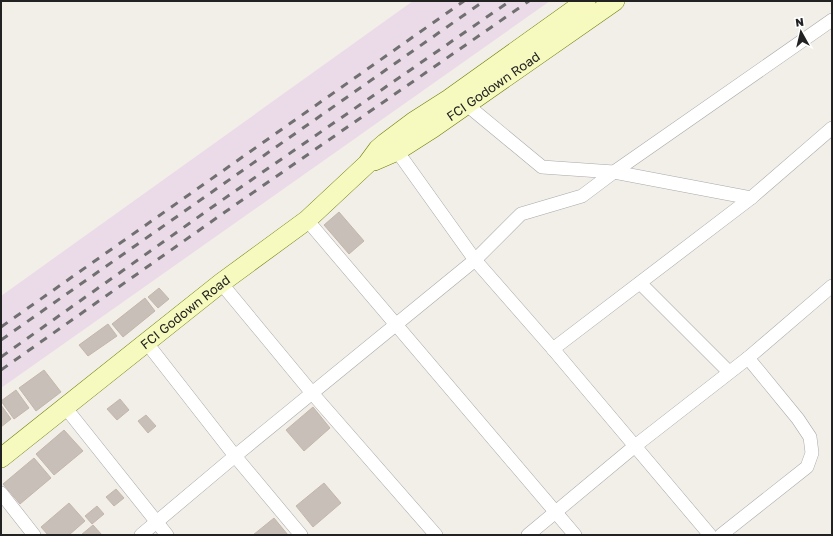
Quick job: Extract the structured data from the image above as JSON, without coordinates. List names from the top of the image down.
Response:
{
  "streets": {
    "street": ["FCI Godown Road"]
  },
  "north": "top"
}
